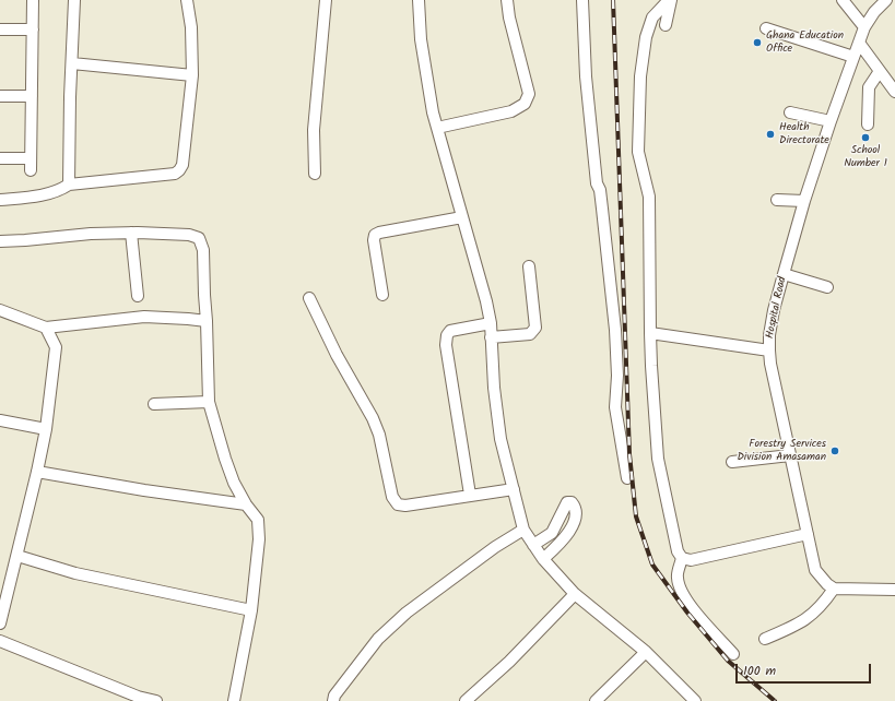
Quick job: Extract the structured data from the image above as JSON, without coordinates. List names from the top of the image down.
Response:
{
  "streets": {
    "street": ["Hospital Road"]
  },
  "places": [
    "Ghana Education Office",
    "Health Directorate",
    "School Number 1",
    "Forestry Services Division Amasaman"
  ],
  "scale_bar": "100 m"
}
